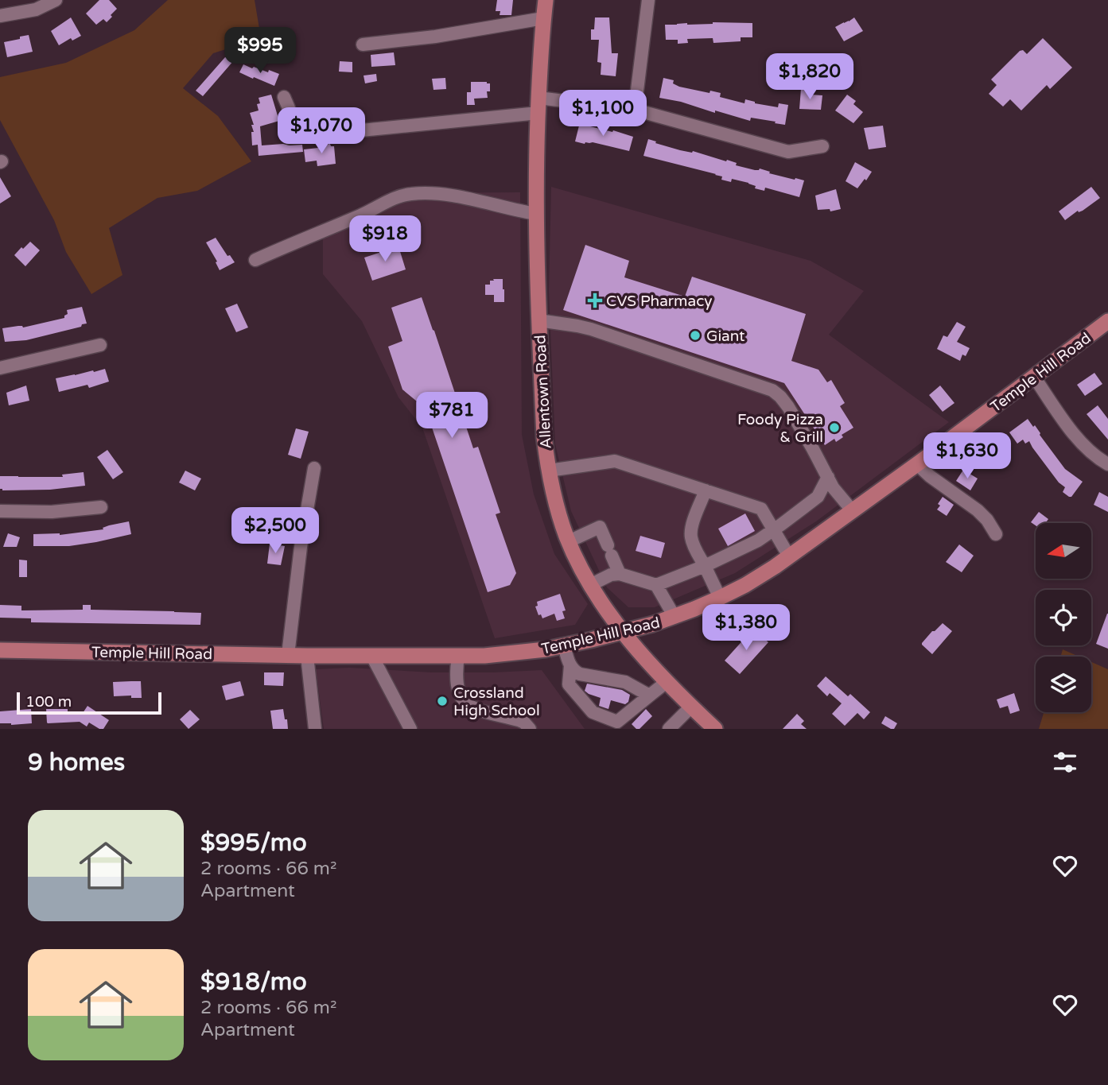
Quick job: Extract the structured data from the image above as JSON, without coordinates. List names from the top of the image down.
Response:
{
  "streets": {
    "main road": ["Temple Hill Road", "Allentown Road"]
  },
  "crossings": [
    ["Temple Hill Road", "Allentown Road"]
  ],
  "places": {
    "health": ["CVS Pharmacy"],
    "other": ["Giant", "Foody Pizza & Grill", "Crossland High School"]
  },
  "scale_bar": "100 m",
  "north": "left",
  "page": {
    "price": [
      "$995",
      "$1,820",
      "$1,100",
      "$1,070",
      "$918",
      "$781",
      "$1,630",
      "$2,500",
      "$1,380"
    ],
    "scale": "100 m",
    "heading": "9 homes",
    "list": [
      {
        "name": "$995/mo",
        "note": "2 rooms · 66 m² · Apartment"
      },
      {
        "name": "$918/mo",
        "note": "2 rooms · 66 m² · Apartment"
      }
    ]
  }
}
